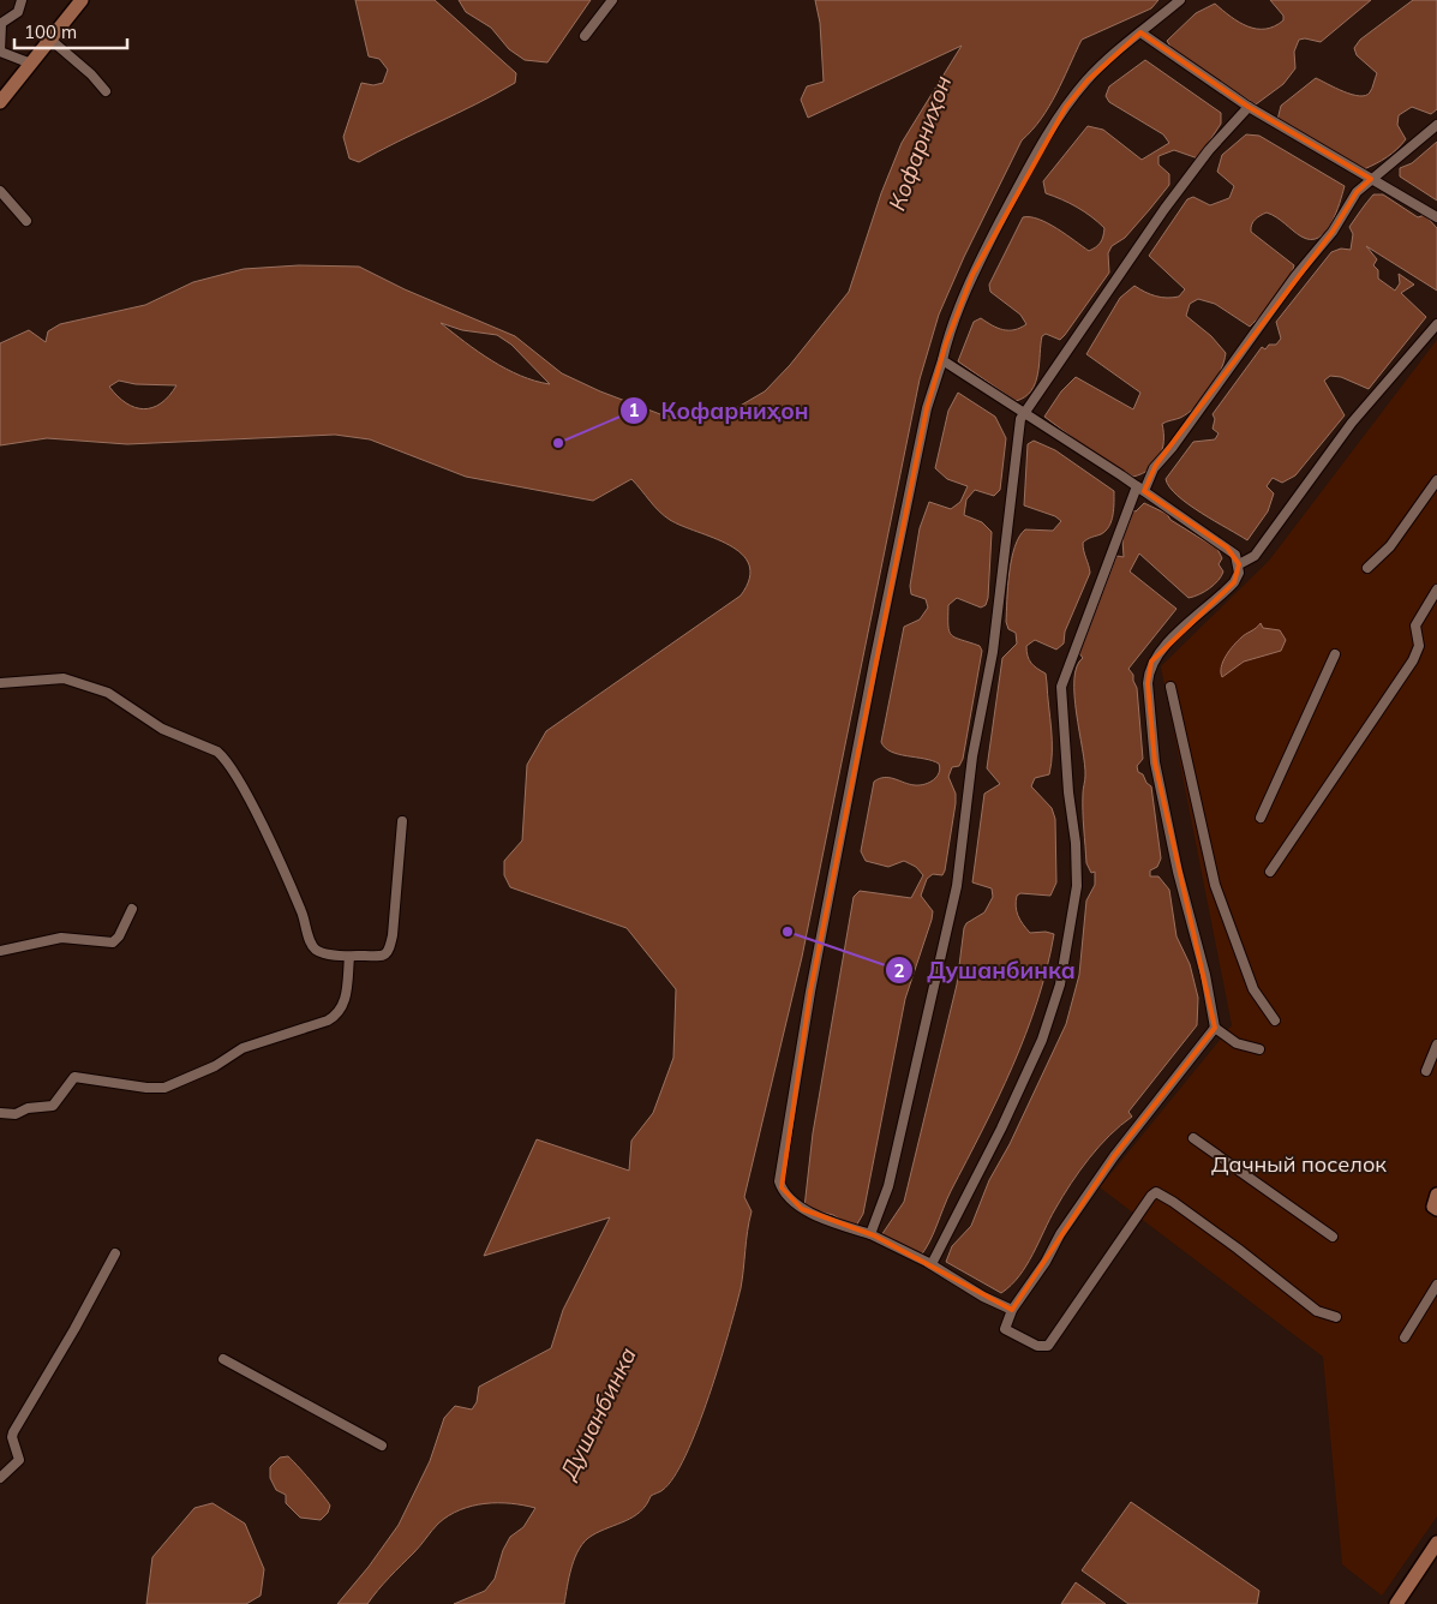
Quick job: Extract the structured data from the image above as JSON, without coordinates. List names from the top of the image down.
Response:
{
  "water": ["Кофарниҳон", "Душанбинка"],
  "parks": ["Дачный поселок"],
  "places": ["Кофарниҳон", "Душанбинка"],
  "scale_bar": "100 m"
}
